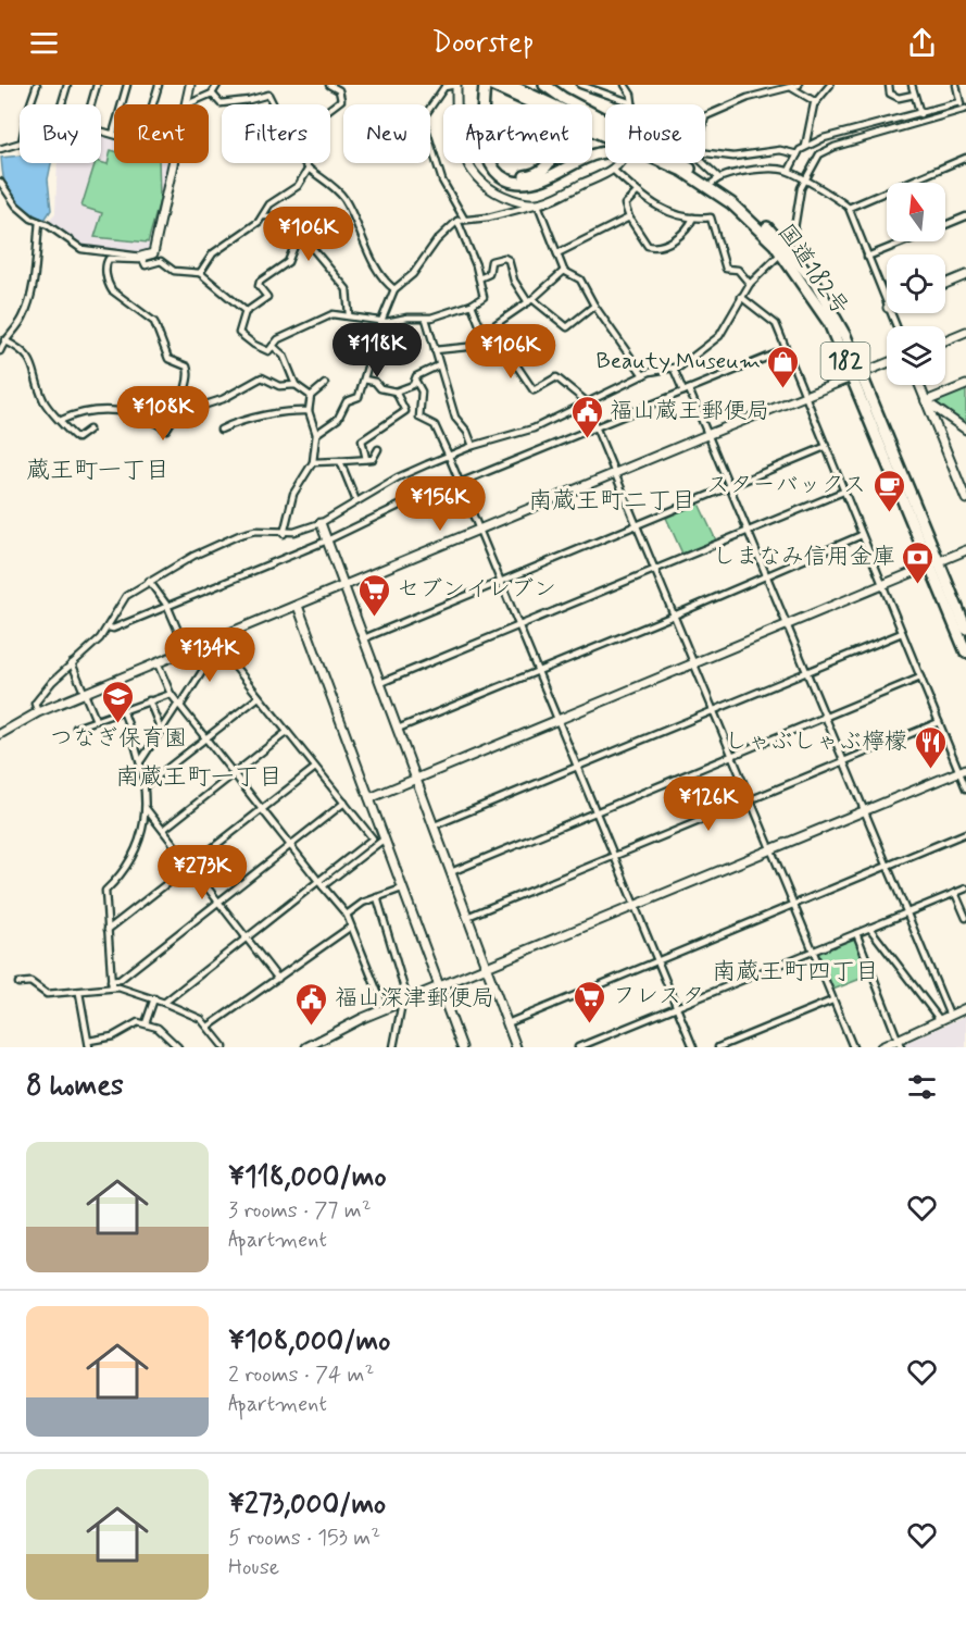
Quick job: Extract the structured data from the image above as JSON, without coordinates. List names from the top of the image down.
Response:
{
  "streets": {
    "highway": ["国道182号", "182"]
  },
  "districts": [
    "蔵王町一丁目",
    "南蔵王町二丁目",
    "南蔵王町一丁目",
    "南蔵王町四丁目"
  ],
  "places": {
    "shop": ["Beauty Museum"],
    "public building": ["福山蔵王郵便局", "福山深津郵便局"],
    "cafe": ["スターバックス"],
    "bank": ["しまなみ信用金庫"],
    "supermarket": ["セブンイレブン", "フレスタ"],
    "school or university": ["つなぎ保育園"],
    "restaurant": ["しゃぶしゃぶ檸檬"]
  },
  "north": "top",
  "page": {
    "header": "Doorstep",
    "chip": [
      "Buy",
      "Rent",
      "Filters",
      "New",
      "Apartment",
      "House"
    ],
    "price": [
      "¥106K",
      "¥118K",
      "¥106K",
      "¥108K",
      "¥156K",
      "¥134K",
      "¥126K",
      "¥273K"
    ],
    "heading": "8 homes",
    "list": [
      {
        "name": "¥118,000/mo",
        "note": "3 rooms · 77 m² · Apartment"
      },
      {
        "name": "¥108,000/mo",
        "note": "2 rooms · 74 m² · Apartment"
      },
      {
        "name": "¥273,000/mo",
        "note": "5 rooms · 153 m² · House"
      }
    ]
  }
}
